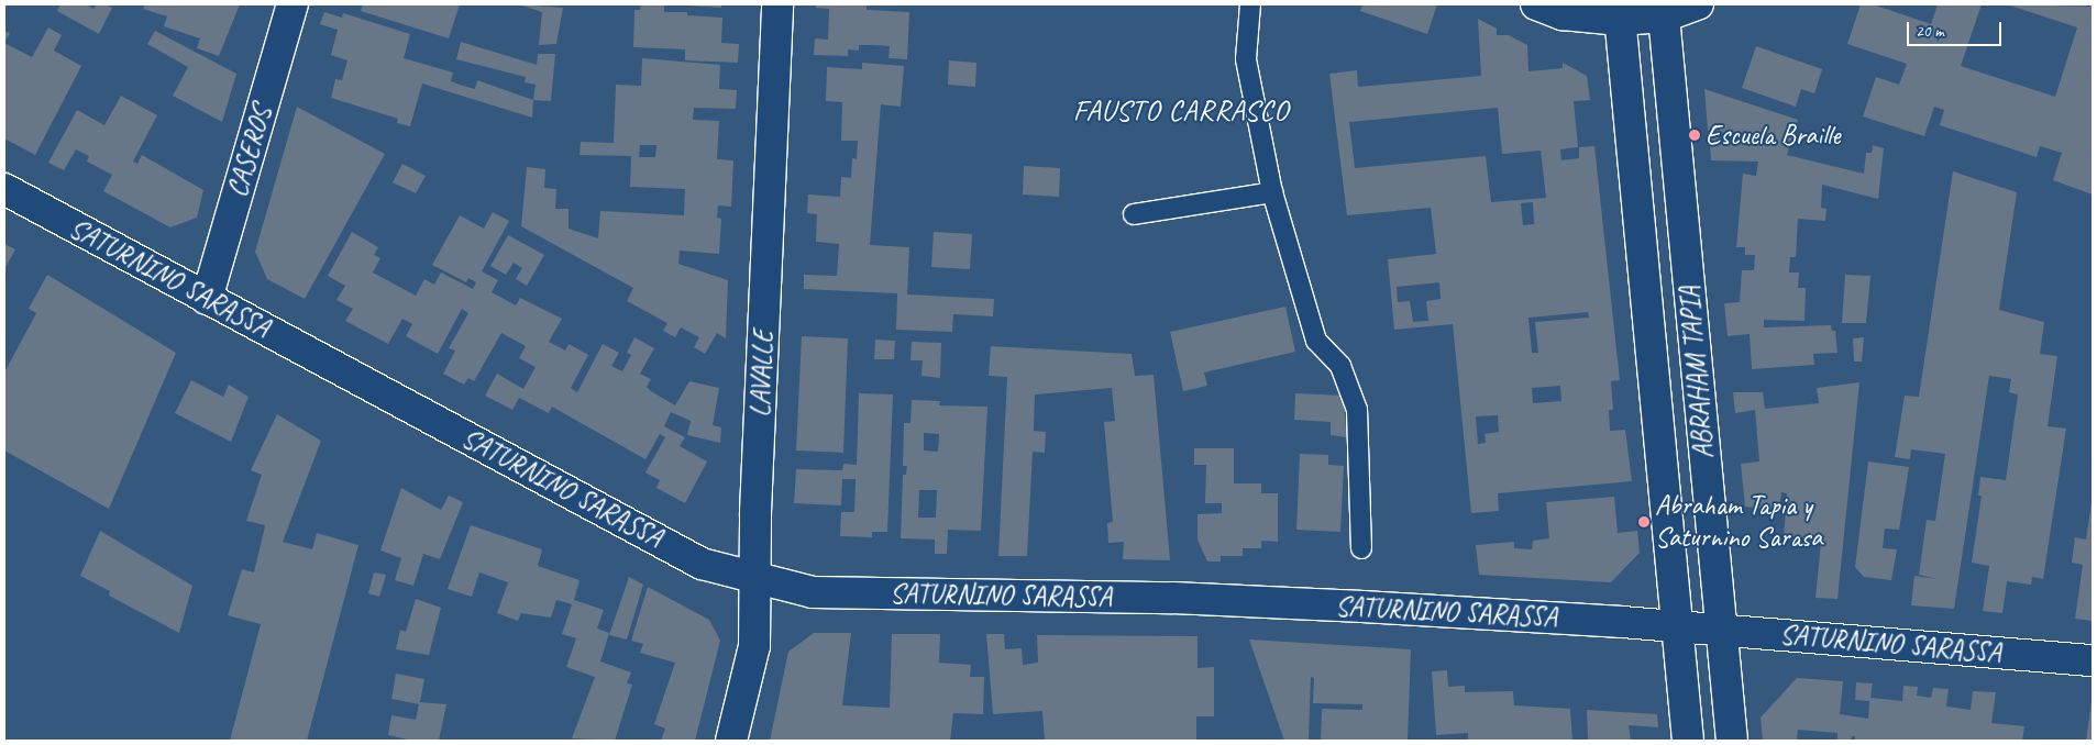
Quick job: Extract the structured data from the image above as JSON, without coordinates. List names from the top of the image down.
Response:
{
  "streets": {
    "street": [
      "CASEROS",
      "SATURNINO SARASSA",
      "ABRAHAM TAPIA",
      "LAVALLE"
    ]
  },
  "crossings": [
    ["CASEROS", "SATURNINO SARASSA"],
    ["SATURNINO SARASSA", "ABRAHAM TAPIA"],
    ["SATURNINO SARASSA", "LAVALLE"]
  ],
  "districts": ["FAUSTO CARRASCO"],
  "places": ["Escuela Braille", "Abraham Tapia y Saturnino Sarasa"],
  "scale_bar": "20 m"
}
